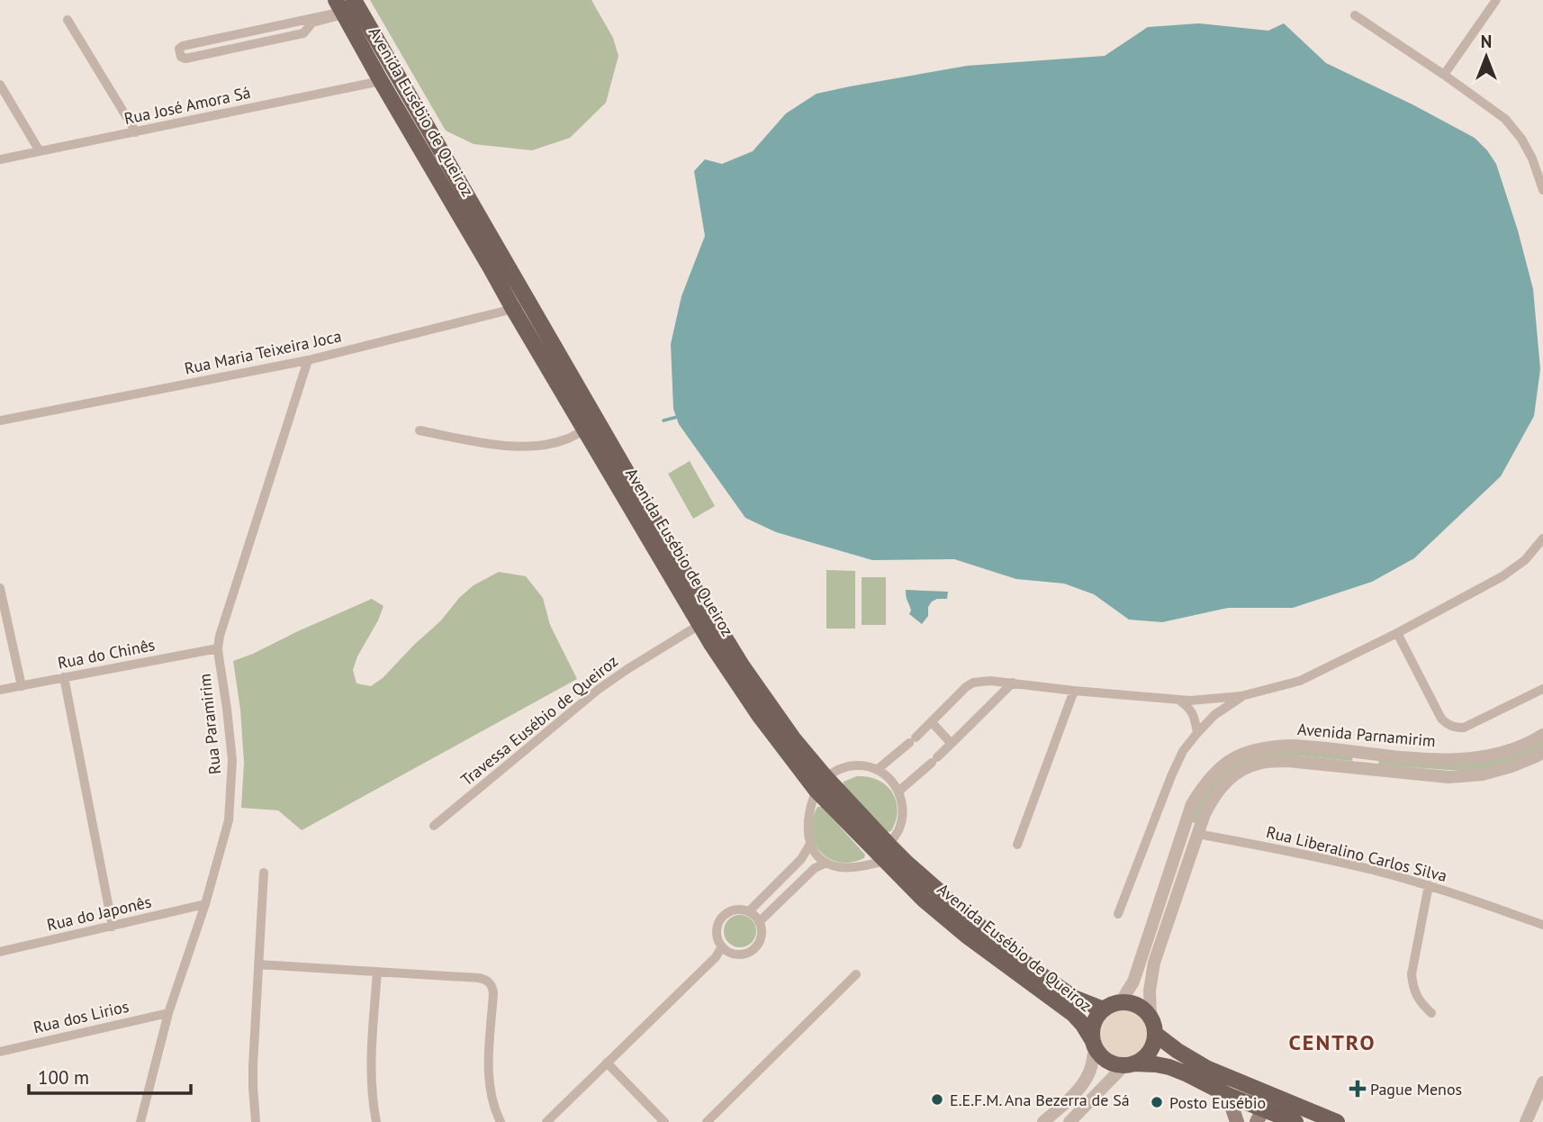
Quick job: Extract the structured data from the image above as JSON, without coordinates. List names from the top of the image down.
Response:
{
  "streets": {
    "main road": ["Avenida Eusébio de Queiroz"],
    "street": [
      "Rua José Amora Sá",
      "Rua Maria Teixeira Joca",
      "Rua do Chinês",
      "Travessa Eusébio de Queiroz",
      "Rua Paramirim",
      "Avenida Parnamirim",
      "Rua Liberalino Carlos Silva",
      "Rua do Japonês",
      "Rua dos Lirios"
    ]
  },
  "crossings": [
    ["Rua José Amora Sá", "Avenida Eusébio de Queiroz"],
    ["Avenida Eusébio de Queiroz", "Rua Maria Teixeira Joca"],
    ["Avenida Eusébio de Queiroz", "Travessa Eusébio de Queiroz"],
    ["Avenida Eusébio de Queiroz", "Avenida Parnamirim"],
    ["Rua Maria Teixeira Joca", "Rua Paramirim"],
    ["Rua do Chinês", "Rua Paramirim"],
    ["Rua Paramirim", "Rua do Japonês"],
    ["Rua Paramirim", "Rua dos Lirios"],
    ["Avenida Parnamirim", "Rua Liberalino Carlos Silva"]
  ],
  "districts": ["CENTRO"],
  "places": {
    "health": ["Pague Menos"],
    "other": ["E.E.F.M. Ana Bezerra de Sá", "Posto Eusébio"]
  },
  "scale_bar": "100 m",
  "north": "top"
}
